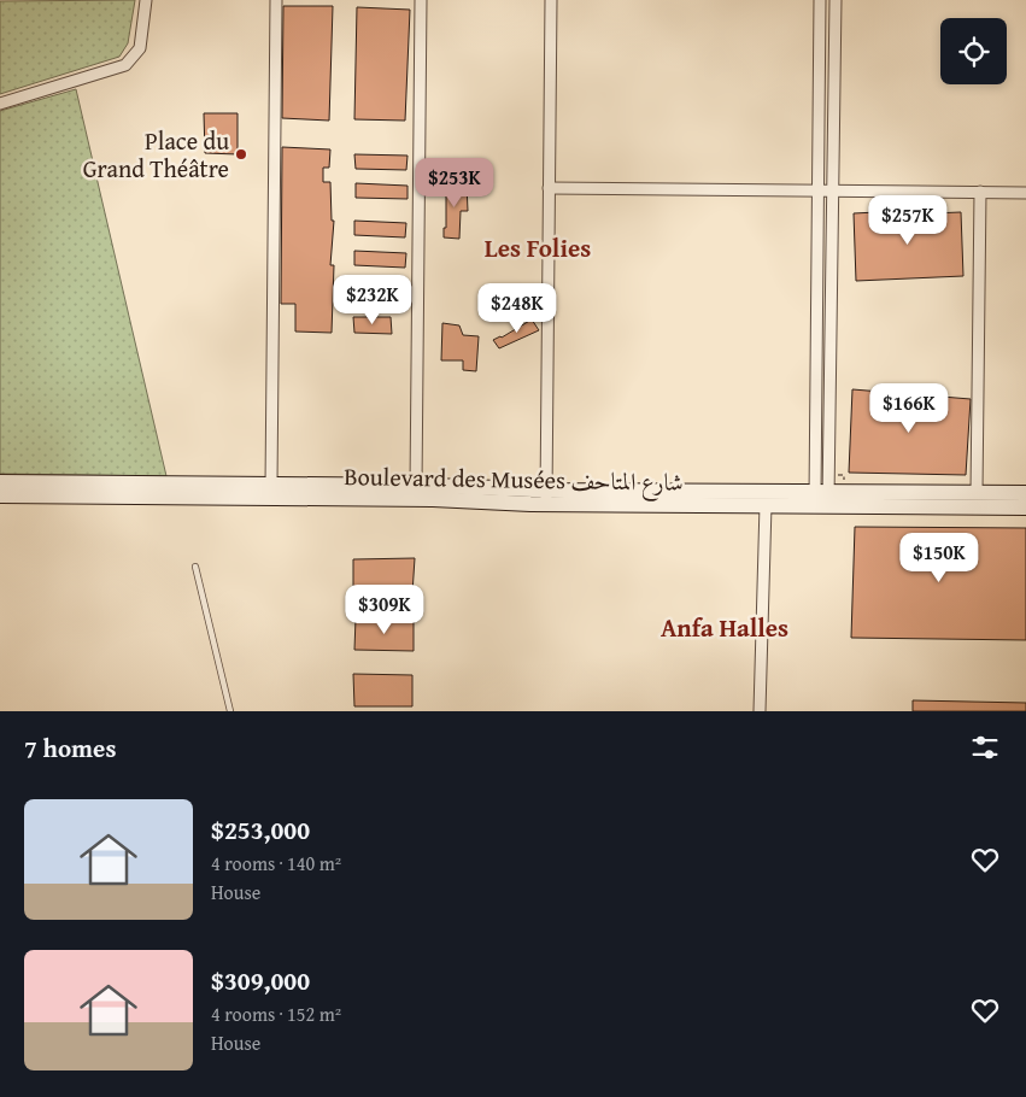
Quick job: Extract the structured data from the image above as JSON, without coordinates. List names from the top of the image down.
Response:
{
  "streets": {
    "street": ["Boulevard des Musées شارع المتاحف"]
  },
  "districts": ["Les Folies", "Anfa Halles"],
  "places": ["Place du Grand Théâtre"],
  "page": {
    "price": [
      "$253K",
      "$257K",
      "$232K",
      "$248K",
      "$166K",
      "$150K",
      "$309K"
    ],
    "heading": "7 homes",
    "list": [
      {
        "name": "$253,000",
        "note": "4 rooms · 140 m² · House"
      },
      {
        "name": "$309,000",
        "note": "4 rooms · 152 m² · House"
      }
    ]
  }
}
